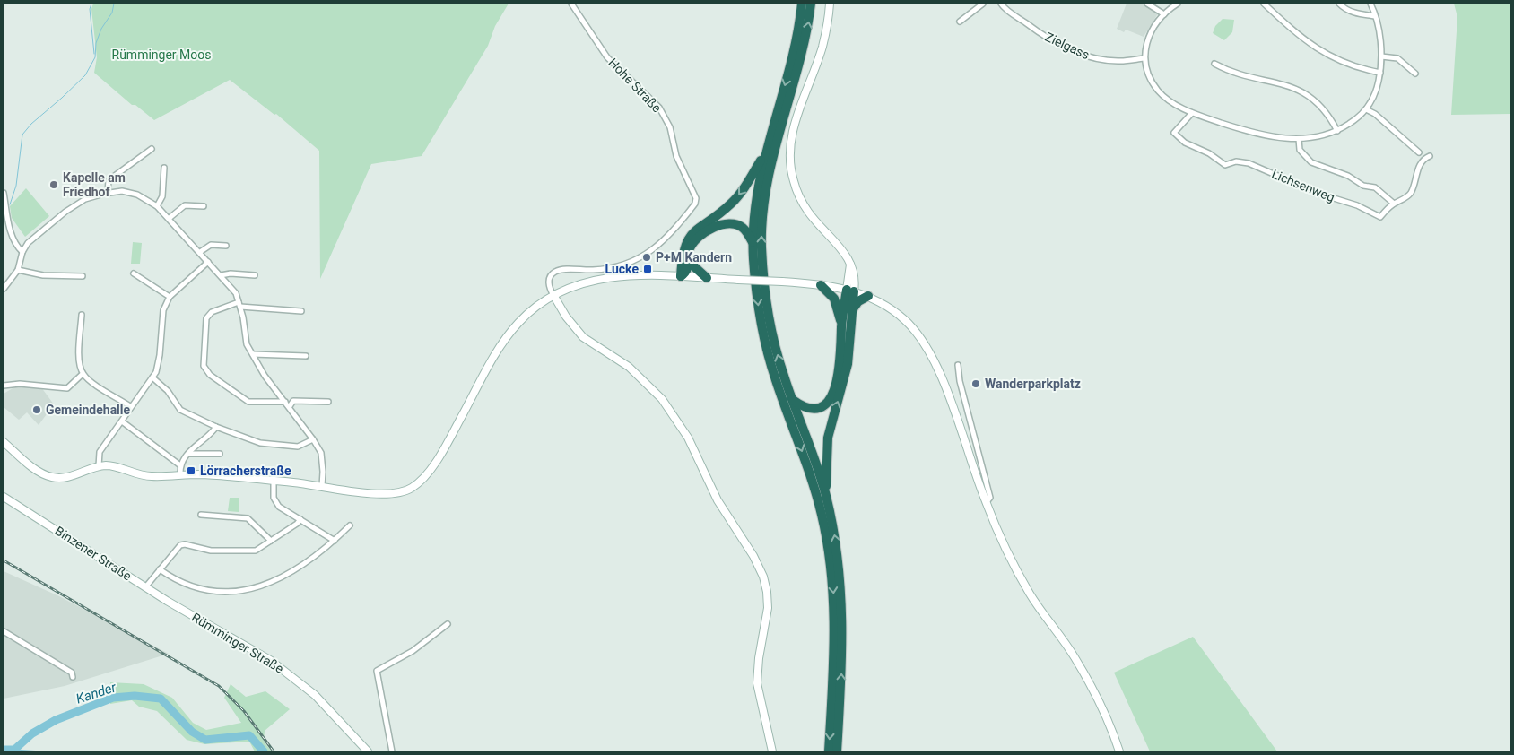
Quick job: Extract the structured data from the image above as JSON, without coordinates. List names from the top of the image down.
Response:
{
  "streets": {
    "street": [
      "Zielgass",
      "Hohe Straße",
      "Lichsenweg",
      "Binzener Straße",
      "Rümminger Straße"
    ]
  },
  "crossings": [
    ["Binzener Straße", "Rümminger Straße"]
  ],
  "water": ["Kander"],
  "parks": ["Rümminger Moos"],
  "places": {
    "other": [
      "Kapelle am Friedhof",
      "P+M Kandern",
      "Wanderparkplatz",
      "Gemeindehalle"
    ],
    "transit": ["Lucke", "Lörracherstraße"]
  }
}
